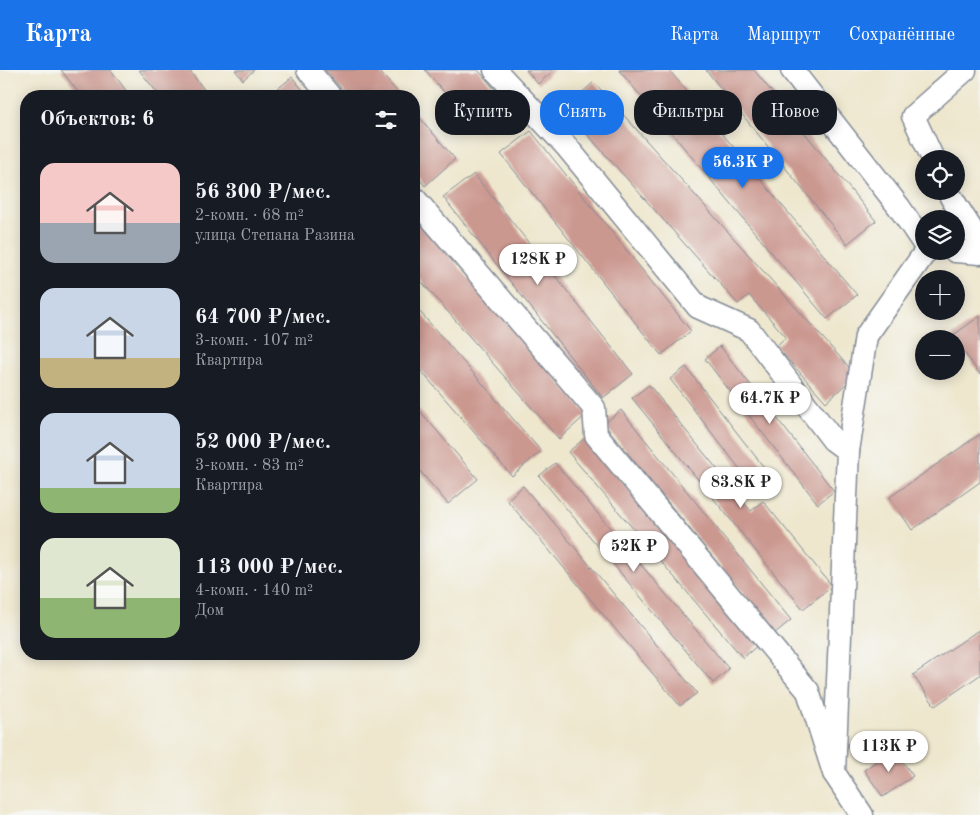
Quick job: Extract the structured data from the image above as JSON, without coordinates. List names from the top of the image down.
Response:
{
  "page": {
    "header": "Карта",
    "nav": ["Карта", "Маршрут", "Сохранённые"],
    "chip": [
      "Купить",
      "Снять",
      "Фильтры",
      "Новое"
    ],
    "heading": "Объектов: 6",
    "price": [
      "56.3K ₽",
      "128K ₽",
      "64.7K ₽",
      "83.8K ₽",
      "52K ₽",
      "113K ₽"
    ],
    "map_buttons": ["+", "−"],
    "list": [
      {
        "name": "56 300 ₽/мес.",
        "note": "2-комн. · 68 m² · улица Степана Разина"
      },
      {
        "name": "64 700 ₽/мес.",
        "note": "3-комн. · 107 m² · Квартира"
      },
      {
        "name": "52 000 ₽/мес.",
        "note": "3-комн. · 83 m² · Квартира"
      },
      {
        "name": "113 000 ₽/мес.",
        "note": "4-комн. · 140 m² · Дом"
      }
    ]
  }
}
